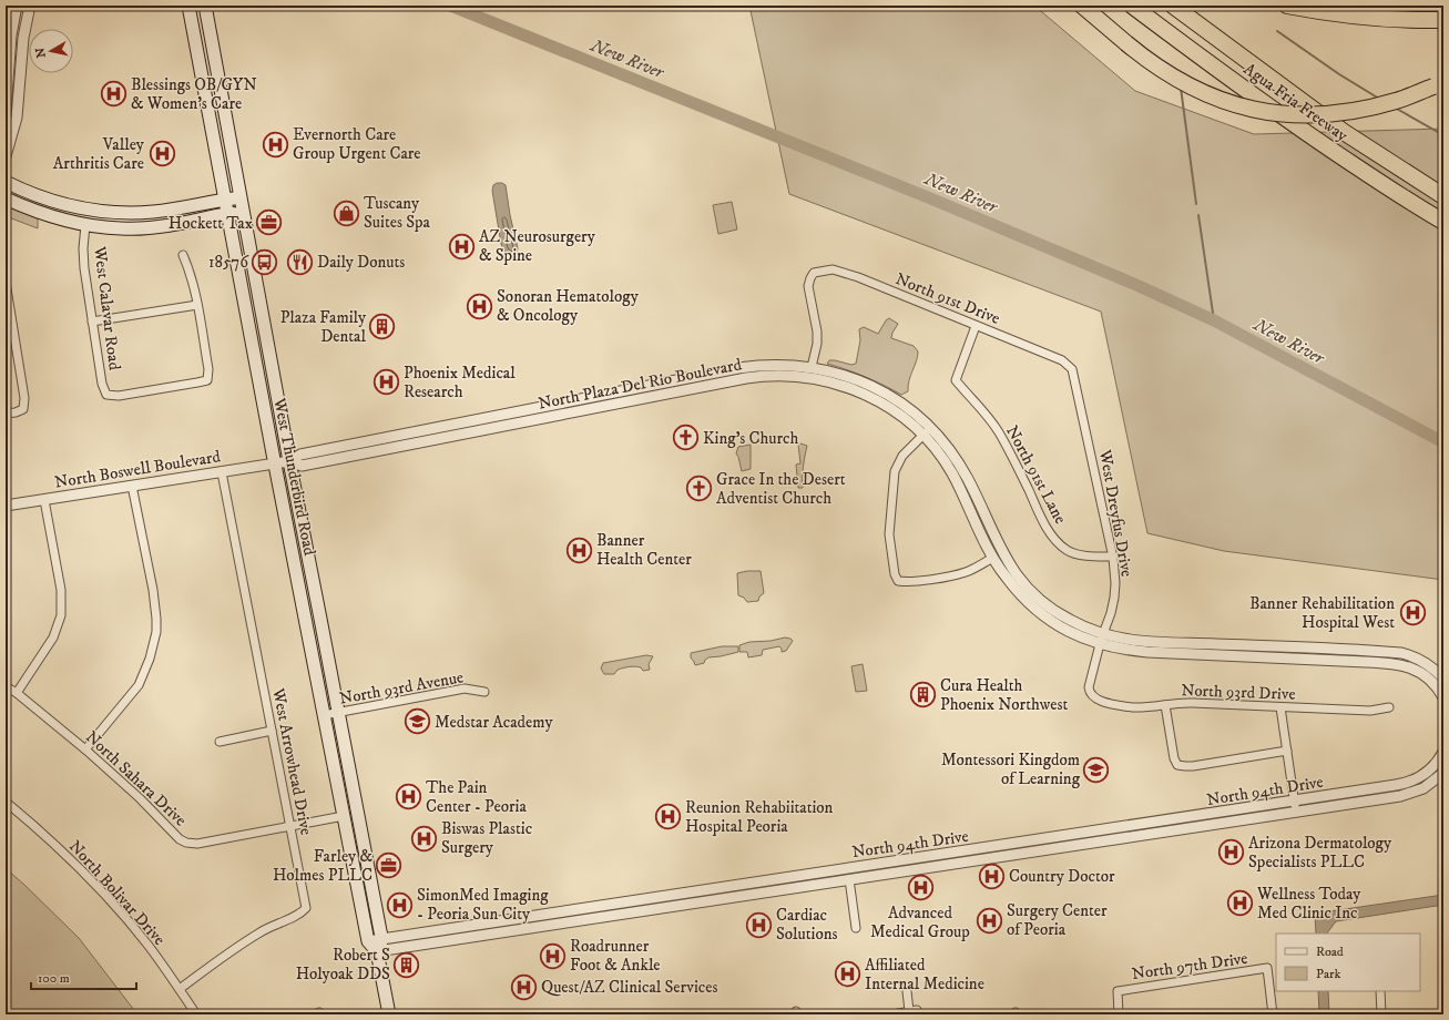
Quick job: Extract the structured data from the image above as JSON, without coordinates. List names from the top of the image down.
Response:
{
  "streets": {
    "highway": ["Agua Fria Freeway"],
    "main road": ["West Thunderbird Road"],
    "street": [
      "North 91st Drive",
      "West Calavar Road",
      "North Plaza Del Rio Boulevard",
      "North Boswell Boulevard",
      "North 91st Lane",
      "West Dreyfus Drive",
      "North 93rd Avenue",
      "North 93rd Drive",
      "West Arrowhead Drive",
      "North Sahara Drive",
      "North 94th Drive",
      "North Bolivar Drive",
      "North 97th Drive"
    ]
  },
  "crossings": [
    ["North 91st Drive", "North Plaza Del Rio Boulevard"],
    ["North 91st Drive", "North 91st Lane"],
    ["North 91st Drive", "West Dreyfus Drive"],
    ["North Plaza Del Rio Boulevard", "West Thunderbird Road"],
    ["North Plaza Del Rio Boulevard", "West Dreyfus Drive"],
    ["North Boswell Boulevard", "West Thunderbird Road"],
    ["North Boswell Boulevard", "West Arrowhead Drive"],
    ["North 91st Lane", "West Dreyfus Drive"],
    ["West Thunderbird Road", "North 93rd Avenue"],
    ["West Thunderbird Road", "North Sahara Drive"],
    ["West Thunderbird Road", "North 94th Drive"],
    ["West Dreyfus Drive", "North 93rd Drive"],
    ["West Arrowhead Drive", "North Sahara Drive"],
    ["West Arrowhead Drive", "North Bolivar Drive"]
  ],
  "water": ["New River"],
  "places": {
    "hospital": [
      "Blessings OB/GYN & Women's Care",
      "Evernorth Care Group Urgent Care",
      "Valley Arthritis Care",
      "AZ Neurosurgery & Spine",
      "Sonoran Hematology & Oncology",
      "Phoenix Medical Research",
      "Banner Health Center",
      "Banner Rehabilitation Hospital West",
      "The Pain Center - Peoria",
      "Reunion Rehabiitation Hospital Peoria",
      "Biswas Plastic Surgery",
      "Arizona Dermatology Specialists PLLC",
      "Country Doctor",
      "Advanced Medical Group",
      "Wellness Today Med Clinic Inc",
      "SimonMed Imaging - Peoria Sun City",
      "Surgery Center of Peoria",
      "Cardiac Solutions",
      "Roadrunner Foot & Ankle",
      "Affiliated Internal Medicine",
      "Quest/AZ Clinical Services"
    ],
    "shop": ["Tuscany Suites Spa"],
    "office": ["Hockett Tax", "Farley & Holmes PLLC"],
    "bus stop": ["18576"],
    "restaurant": ["Daily Donuts"],
    "building": ["Plaza Family Dental", "Cura Health Phoenix Northwest", "Robert S Holyoak DDS"],
    "church": ["King's Church", "Grace In the Desert Adventist Church"],
    "school or university": ["Medstar Academy", "Montessori Kingdom of Learning"]
  },
  "legend": ["Road", "Park"],
  "scale_bar": "100 m",
  "north": "left"
}
